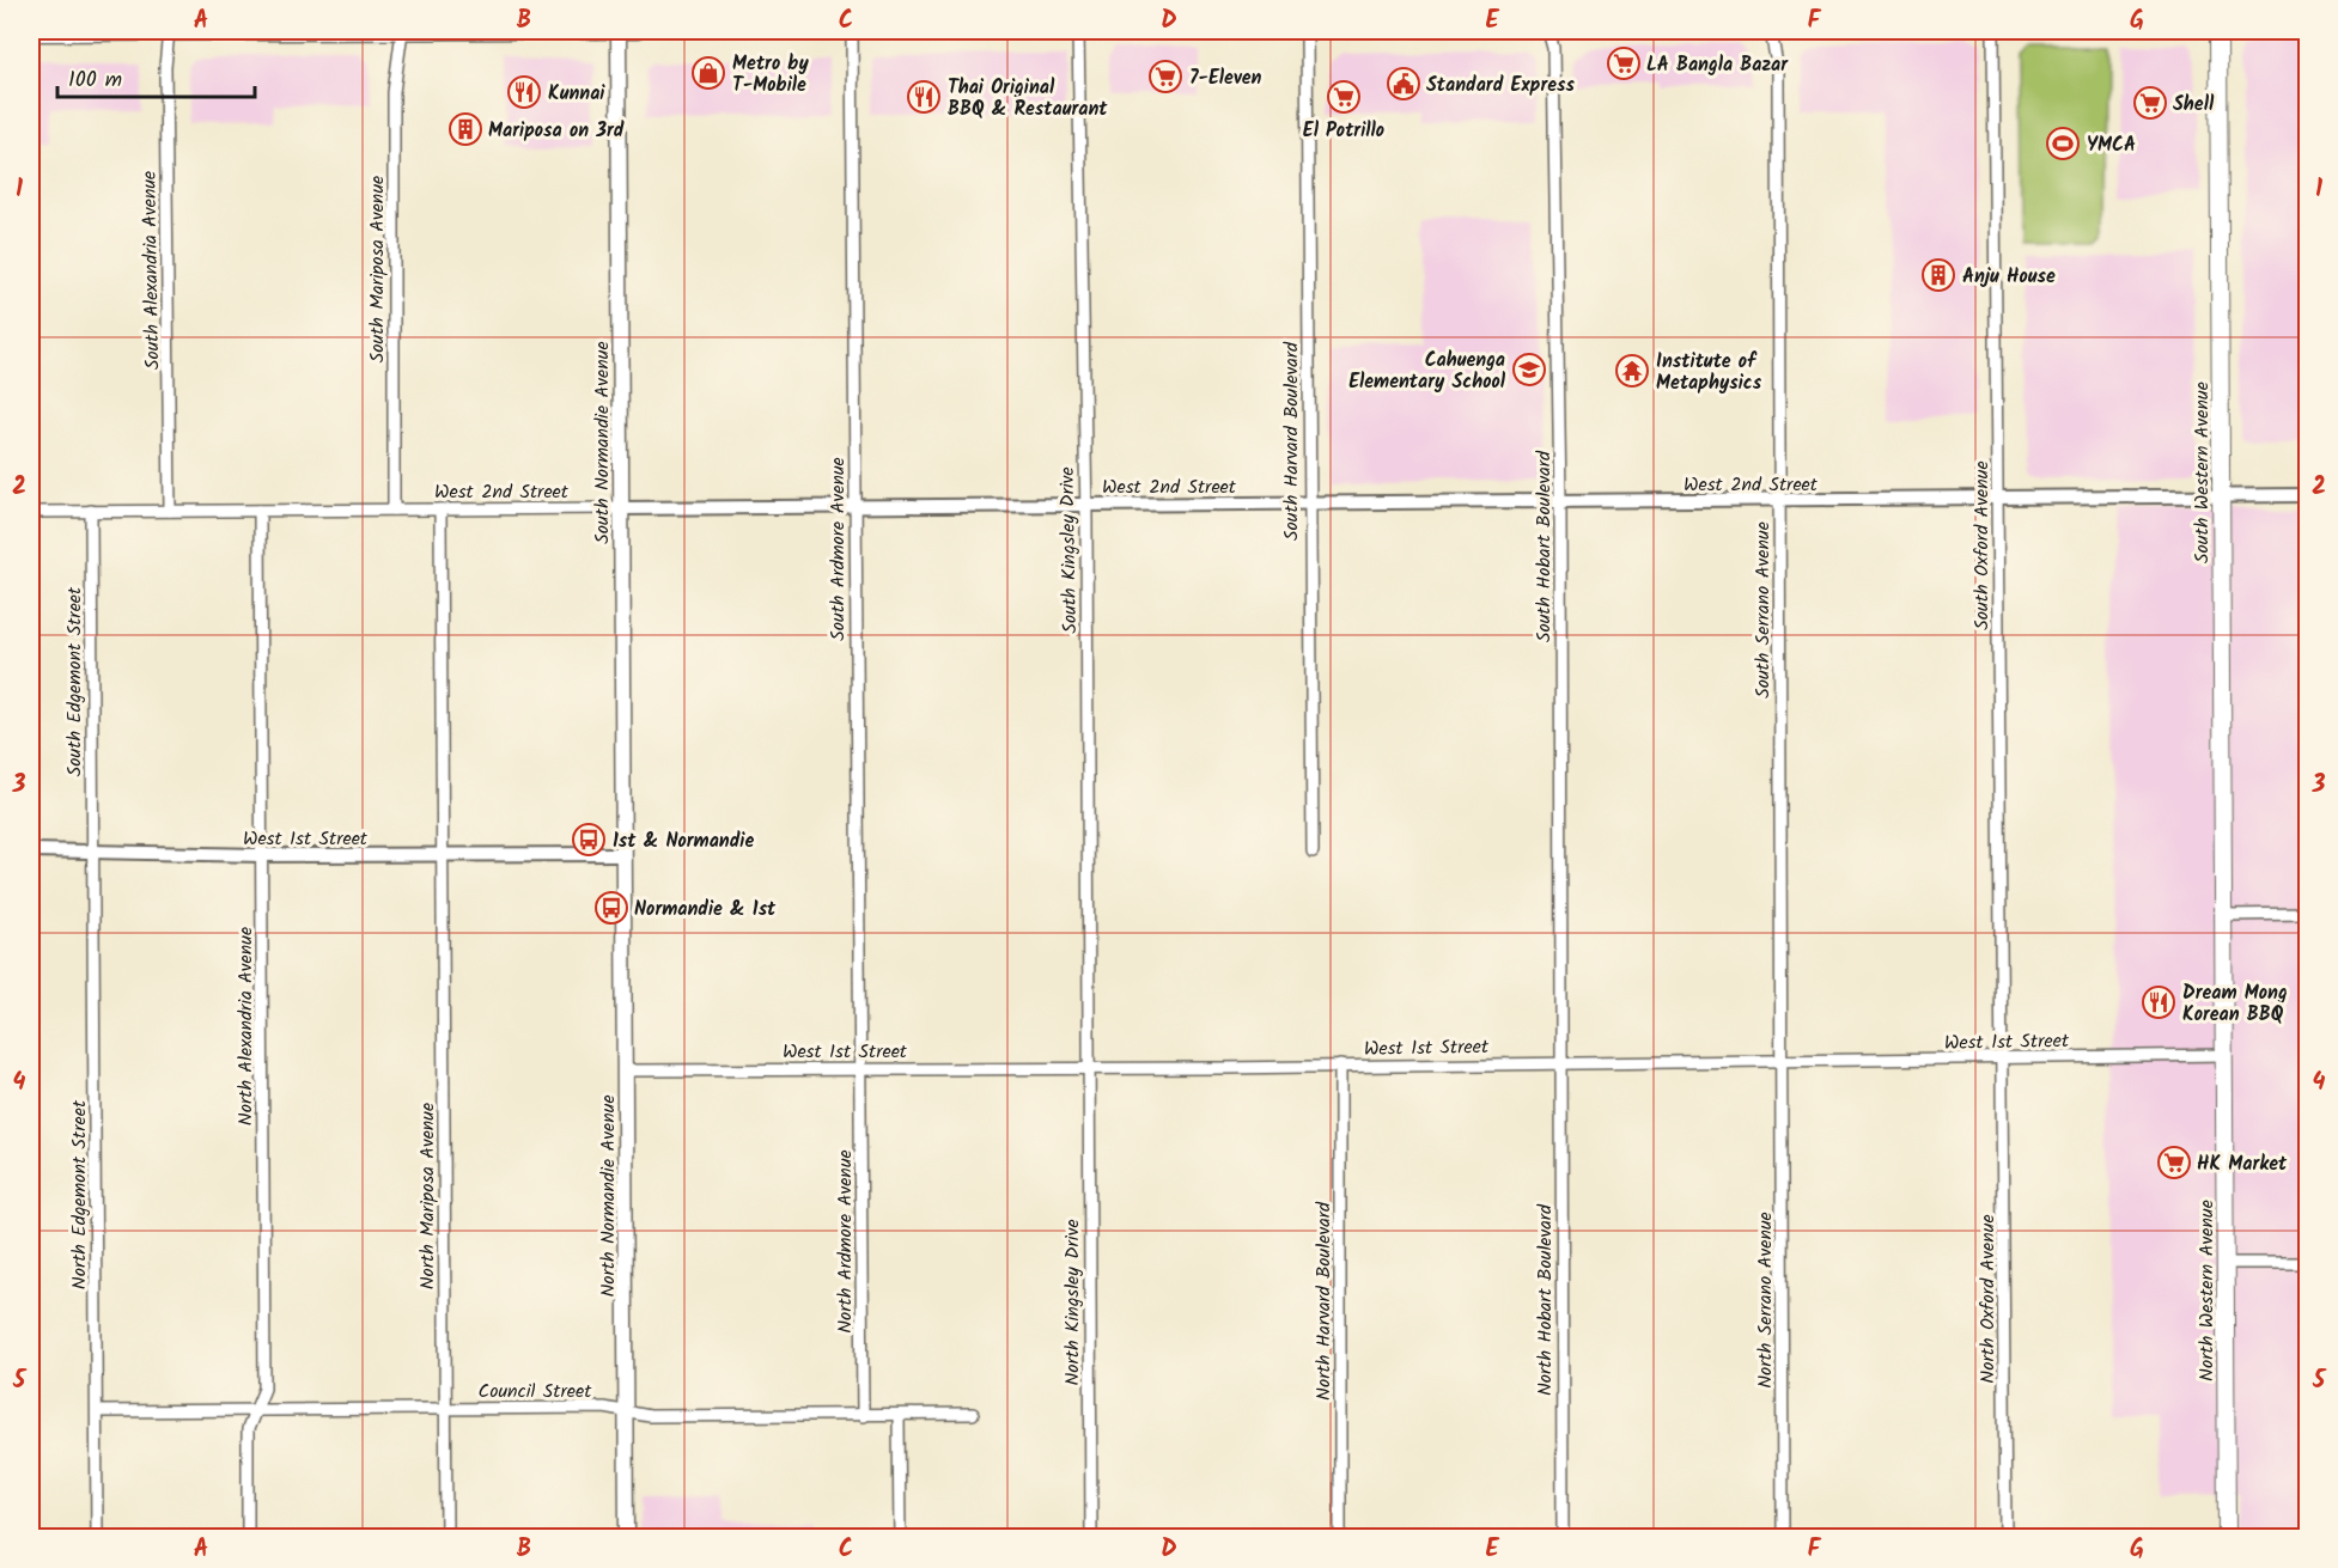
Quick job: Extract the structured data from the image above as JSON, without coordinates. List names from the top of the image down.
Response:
{
  "streets": {
    "main road": [
      "South Normandie Avenue",
      "South Western Avenue",
      "North Normandie Avenue",
      "North Western Avenue"
    ],
    "street": [
      "South Mariposa Avenue",
      "South Alexandria Avenue",
      "South Harvard Boulevard",
      "West 2nd Street",
      "South Oxford Avenue",
      "South Hobart Boulevard",
      "South Ardmore Avenue",
      "South Kingsley Drive",
      "South Serrano Avenue",
      "South Edgemont Street",
      "West 1st Street",
      "North Alexandria Avenue",
      "North Edgemont Street",
      "North Mariposa Avenue",
      "North Ardmore Avenue",
      "North Oxford Avenue",
      "North Hobart Boulevard",
      "North Serrano Avenue",
      "North Harvard Boulevard",
      "North Kingsley Drive",
      "Council Street"
    ]
  },
  "crossings": [
    ["South Mariposa Avenue", "West 2nd Street"],
    ["South Alexandria Avenue", "West 2nd Street"],
    ["South Harvard Boulevard", "West 2nd Street"],
    ["South Normandie Avenue", "West 2nd Street"],
    ["South Normandie Avenue", "West 1st Street"],
    ["South Normandie Avenue", "North Normandie Avenue"],
    ["South Western Avenue", "West 2nd Street"],
    ["South Western Avenue", "North Western Avenue"],
    ["West 2nd Street", "South Oxford Avenue"],
    ["West 2nd Street", "South Hobart Boulevard"],
    ["West 2nd Street", "South Ardmore Avenue"],
    ["West 2nd Street", "South Kingsley Drive"],
    ["West 2nd Street", "South Serrano Avenue"],
    ["West 2nd Street", "South Edgemont Street"],
    ["West 2nd Street", "North Alexandria Avenue"],
    ["South Oxford Avenue", "West 1st Street"],
    ["South Oxford Avenue", "North Oxford Avenue"],
    ["South Hobart Boulevard", "West 1st Street"],
    ["South Hobart Boulevard", "North Hobart Boulevard"],
    ["South Ardmore Avenue", "West 1st Street"],
    ["South Ardmore Avenue", "North Ardmore Avenue"],
    ["South Kingsley Drive", "West 1st Street"],
    ["South Kingsley Drive", "North Kingsley Drive"],
    ["South Serrano Avenue", "West 1st Street"],
    ["South Serrano Avenue", "North Serrano Avenue"],
    ["South Edgemont Street", "West 1st Street"],
    ["South Edgemont Street", "North Edgemont Street"],
    ["West 1st Street", "North Alexandria Avenue"],
    ["West 1st Street", "North Edgemont Street"],
    ["West 1st Street", "North Mariposa Avenue"],
    ["West 1st Street", "North Normandie Avenue"],
    ["West 1st Street", "North Ardmore Avenue"],
    ["West 1st Street", "North Western Avenue"],
    ["West 1st Street", "North Oxford Avenue"],
    ["West 1st Street", "North Hobart Boulevard"],
    ["West 1st Street", "North Serrano Avenue"],
    ["West 1st Street", "North Harvard Boulevard"],
    ["West 1st Street", "North Kingsley Drive"],
    ["North Alexandria Avenue", "Council Street"],
    ["North Edgemont Street", "Council Street"],
    ["North Mariposa Avenue", "Council Street"],
    ["North Normandie Avenue", "Council Street"],
    ["North Ardmore Avenue", "Council Street"]
  ],
  "places": {
    "supermarket": [
      "LA Bangla Bazar",
      "7-Eleven",
      "El Potrillo",
      "Shell",
      "HK Market"
    ],
    "shop": ["Metro by T-Mobile"],
    "public building": ["Standard Express"],
    "restaurant": ["Kunnai", "Thai Original BBQ & Restaurant", "Dream Mong Korean BBQ"],
    "building": ["Mariposa on 3rd", "Anju House"],
    "sports": ["YMCA"],
    "school or university": ["Cahuenga Elementary School"],
    "temple": ["Institute of Metaphysics"],
    "bus stop": ["1st & Normandie", "Normandie & 1st"]
  },
  "scale_bar": "100 m",
  "grid": {
    "columns": [
      "A",
      "B",
      "C",
      "D",
      "E",
      "F",
      "G"
    ],
    "rows": [
      "1",
      "2",
      "3",
      "4",
      "5"
    ]
  }
}
